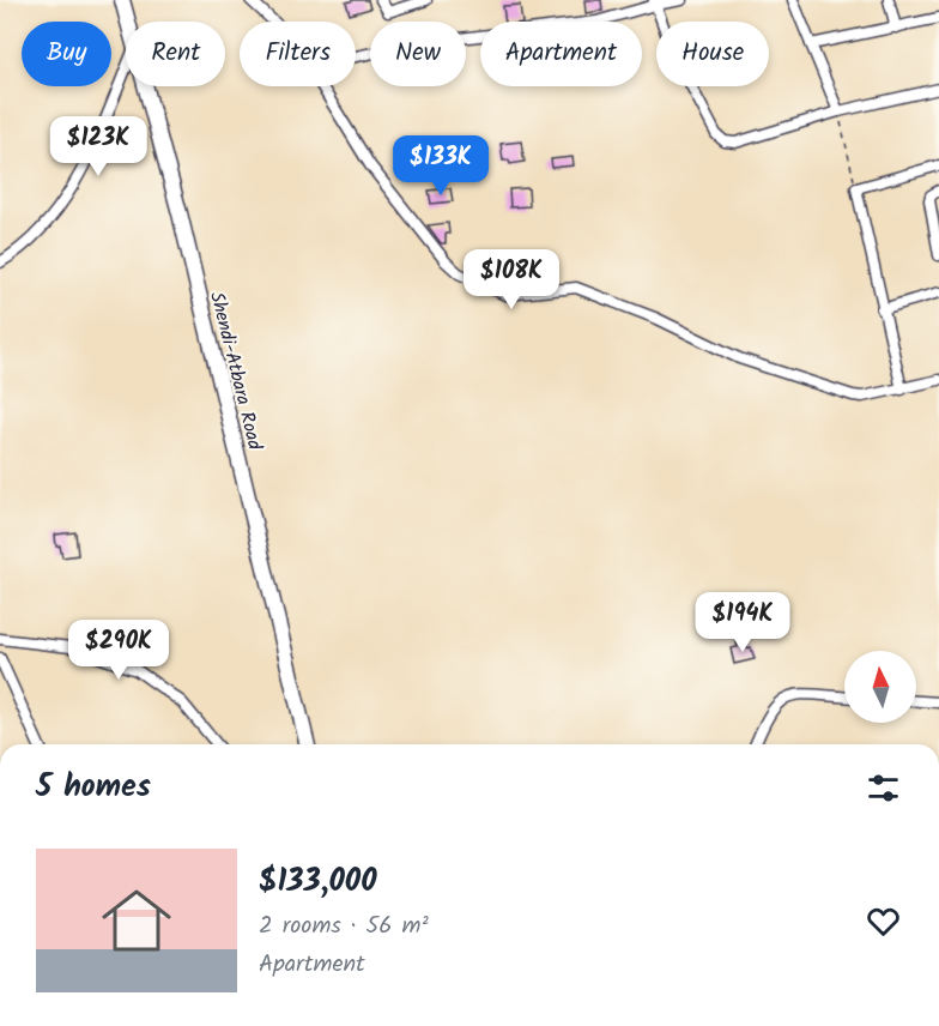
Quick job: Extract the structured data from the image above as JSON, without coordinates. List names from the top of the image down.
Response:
{
  "streets": {
    "highway": ["Shendi-Atbara Road"]
  },
  "north": "top",
  "page": {
    "chip": [
      "Buy",
      "Rent",
      "Filters",
      "New",
      "Apartment",
      "House"
    ],
    "price": [
      "$123K",
      "$133K",
      "$108K",
      "$194K",
      "$290K"
    ],
    "heading": "5 homes",
    "list": [
      {
        "name": "$133,000",
        "note": "2 rooms · 56 m² · Apartment"
      }
    ]
  }
}
